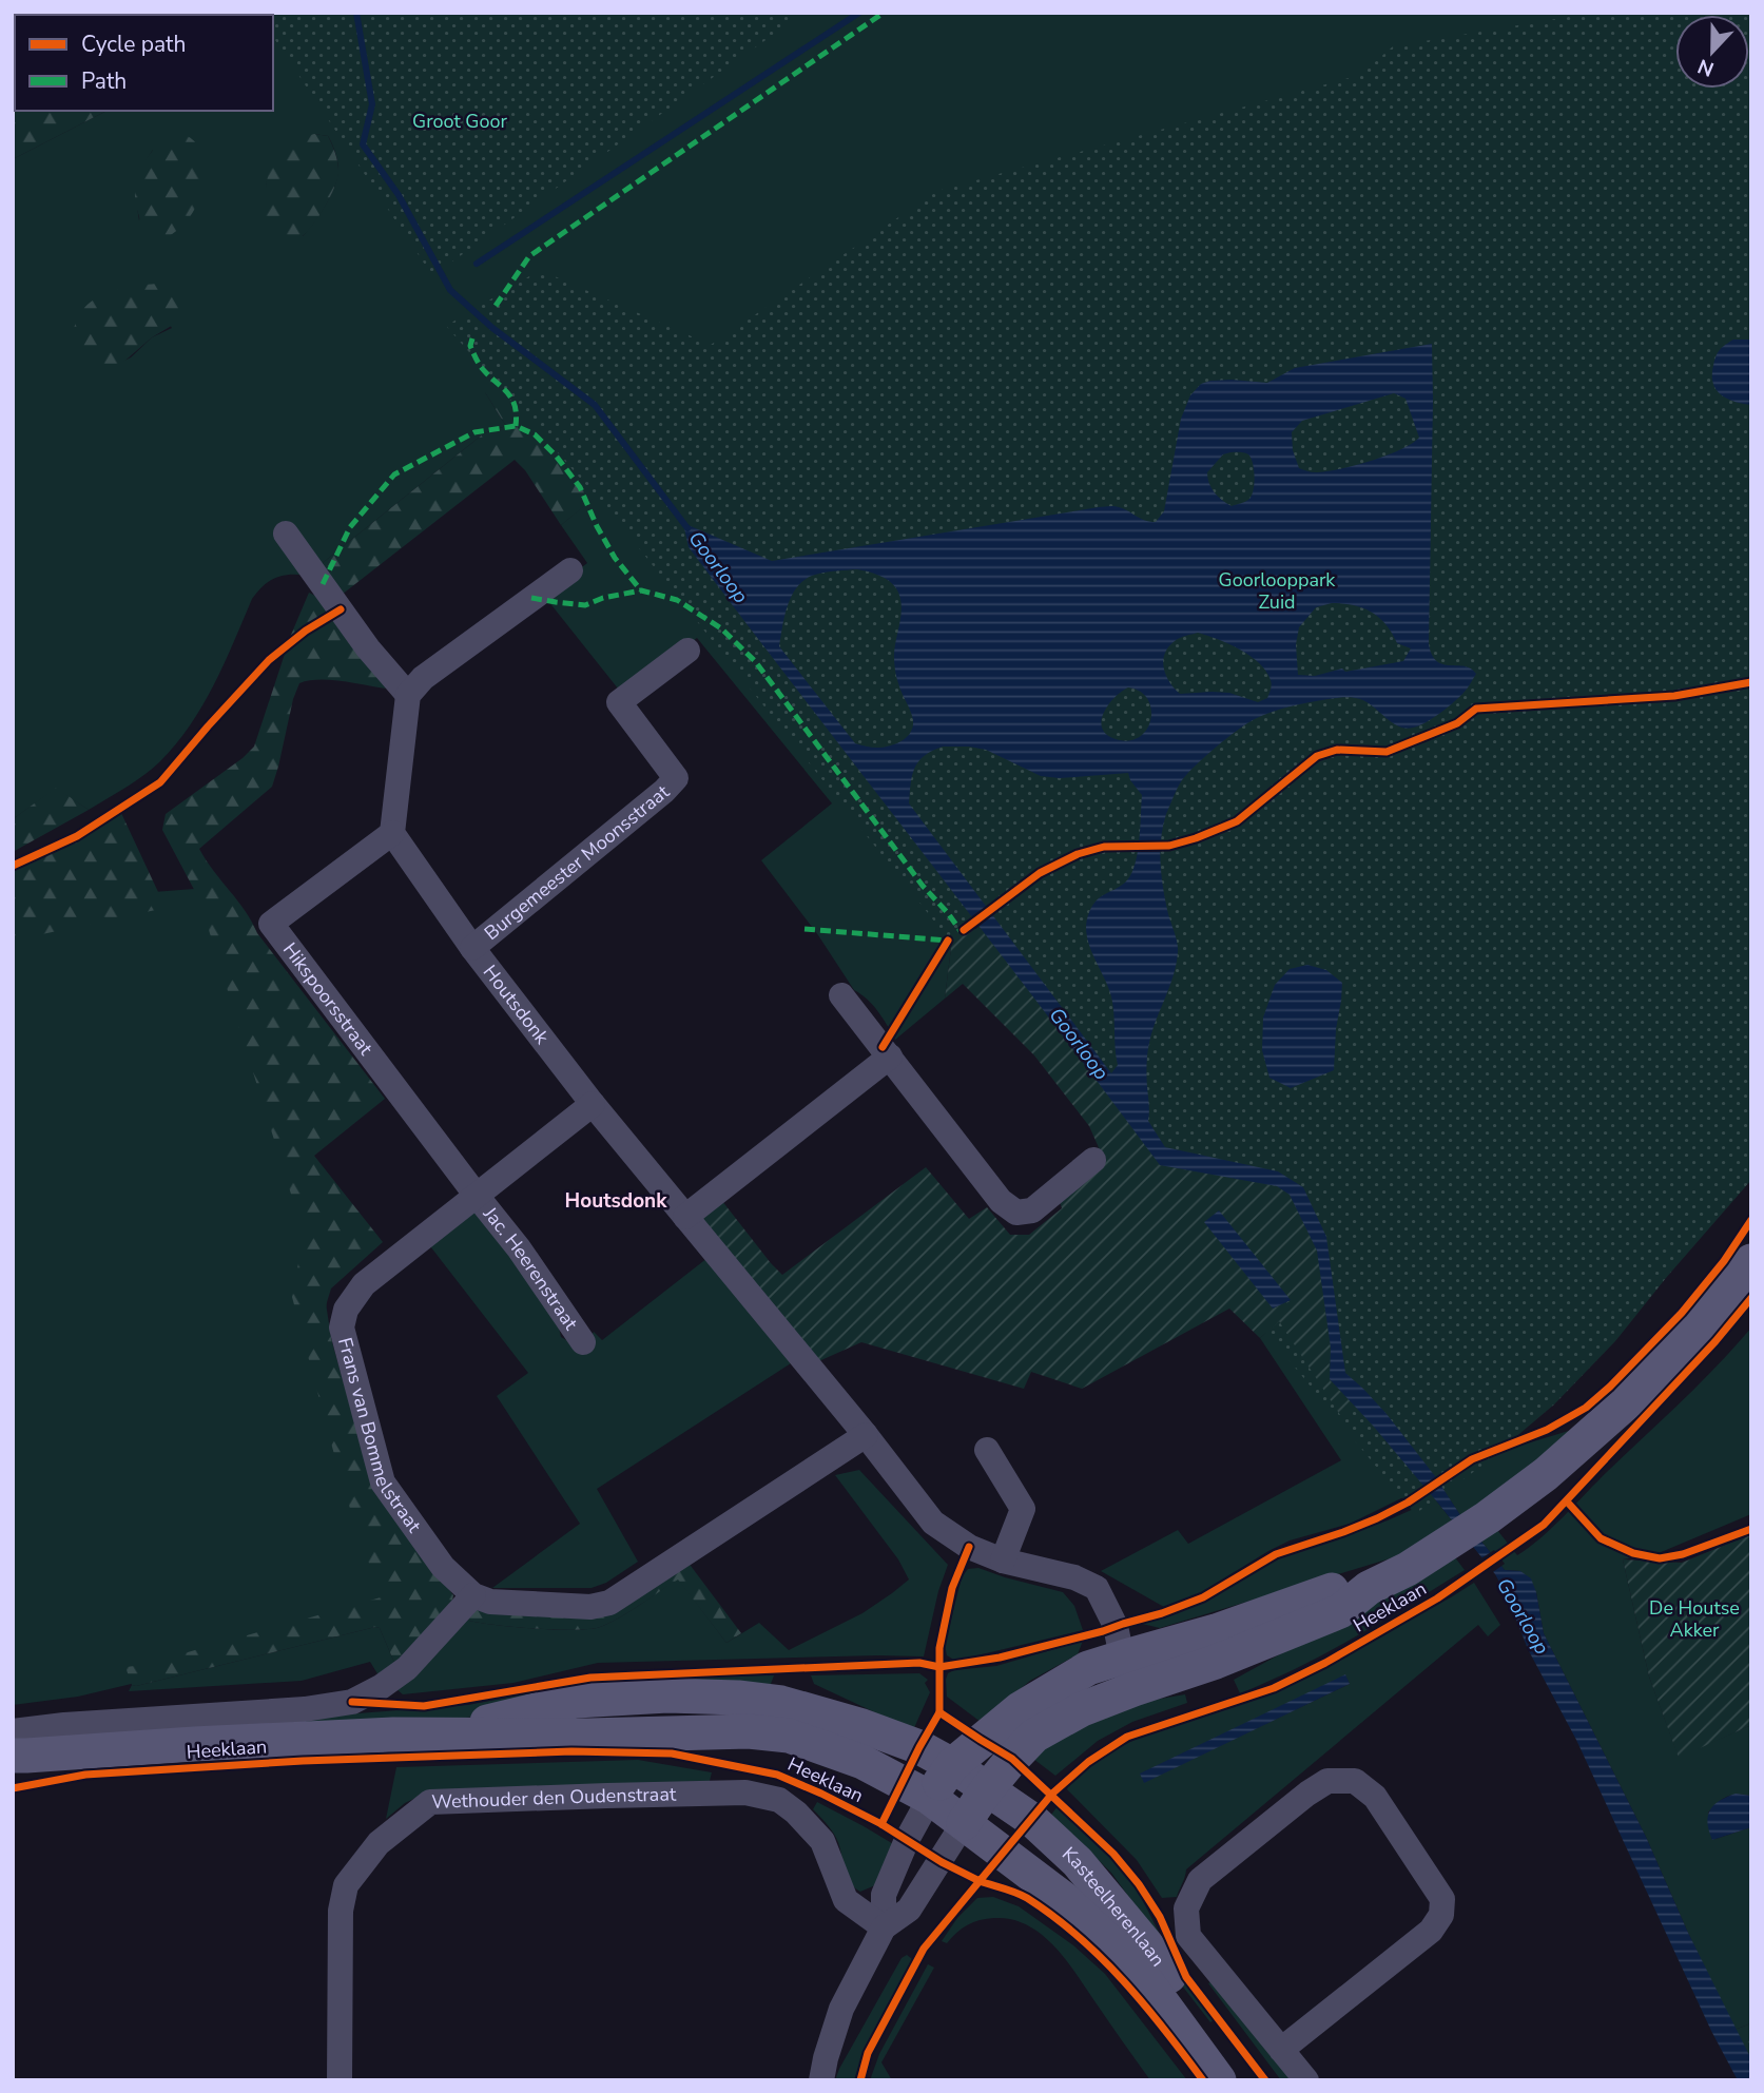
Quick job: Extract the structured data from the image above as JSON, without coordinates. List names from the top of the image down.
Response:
{
  "streets": {
    "main road": ["Heeklaan", "Kasteelherenlaan"],
    "street": [
      "Burgemeester Moonsstraat",
      "Hikspoorsstraat",
      "Houtsdonk",
      "Jac. Heerenstraat",
      "Frans van Bommelstraat",
      "Wethouder den Oudenstraat"
    ]
  },
  "crossings": [
    ["Burgemeester Moonsstraat", "Houtsdonk"],
    ["Hikspoorsstraat", "Houtsdonk"],
    ["Hikspoorsstraat", "Jac. Heerenstraat"],
    ["Hikspoorsstraat", "Frans van Bommelstraat"],
    ["Houtsdonk", "Frans van Bommelstraat"],
    ["Houtsdonk", "Heeklaan"],
    ["Jac. Heerenstraat", "Frans van Bommelstraat"],
    ["Heeklaan", "Kasteelherenlaan"]
  ],
  "districts": ["Houtsdonk"],
  "water": ["Goorloop"],
  "parks": ["Groot Goor", "Goorlooppark Zuid", "De Houtse Akker"],
  "legend": ["Cycle path", "Path"],
  "north": "bottom"
}
